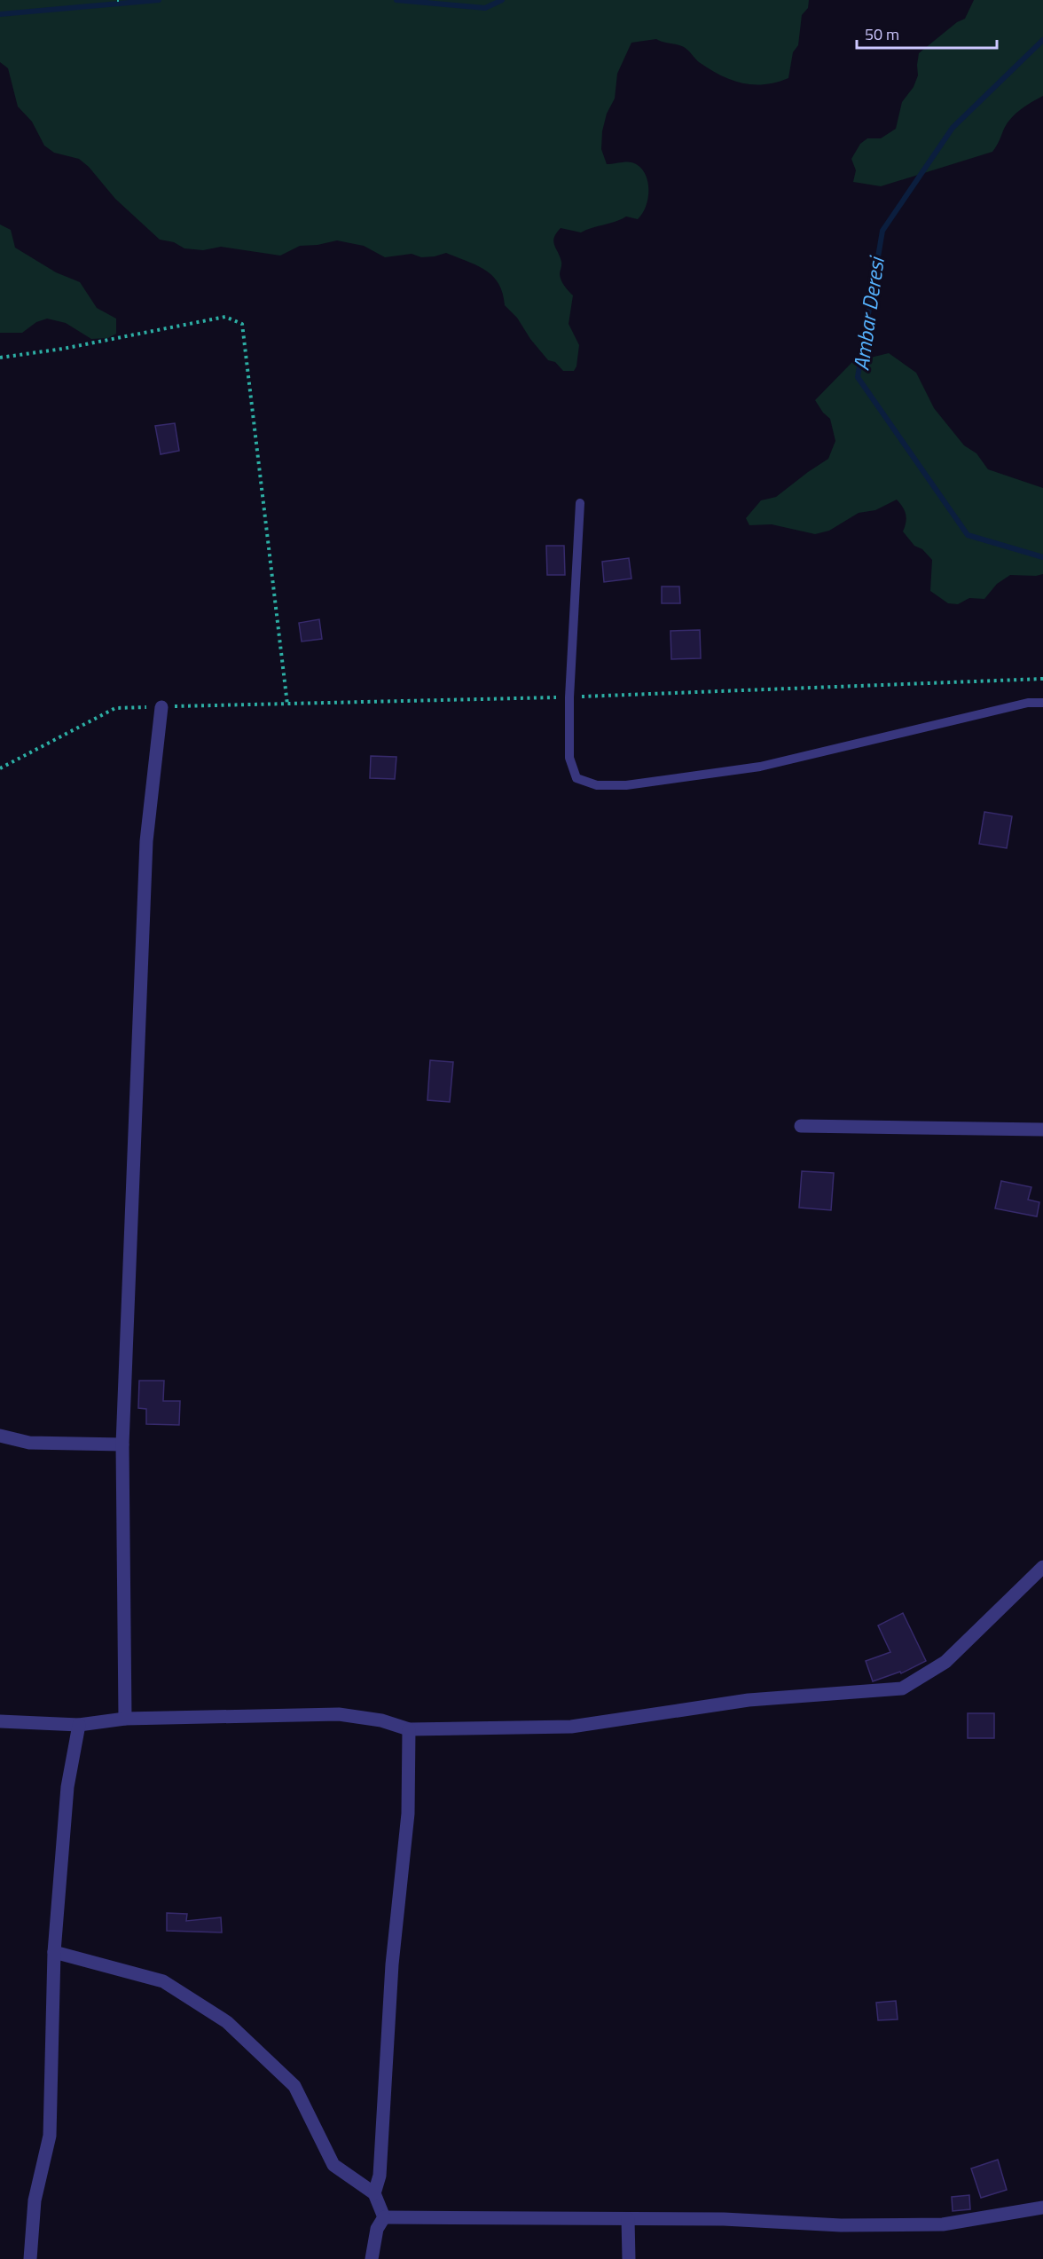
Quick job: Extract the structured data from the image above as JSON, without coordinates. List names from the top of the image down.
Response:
{
  "water": ["Ambar Deresi"],
  "scale_bar": "50 m"
}
